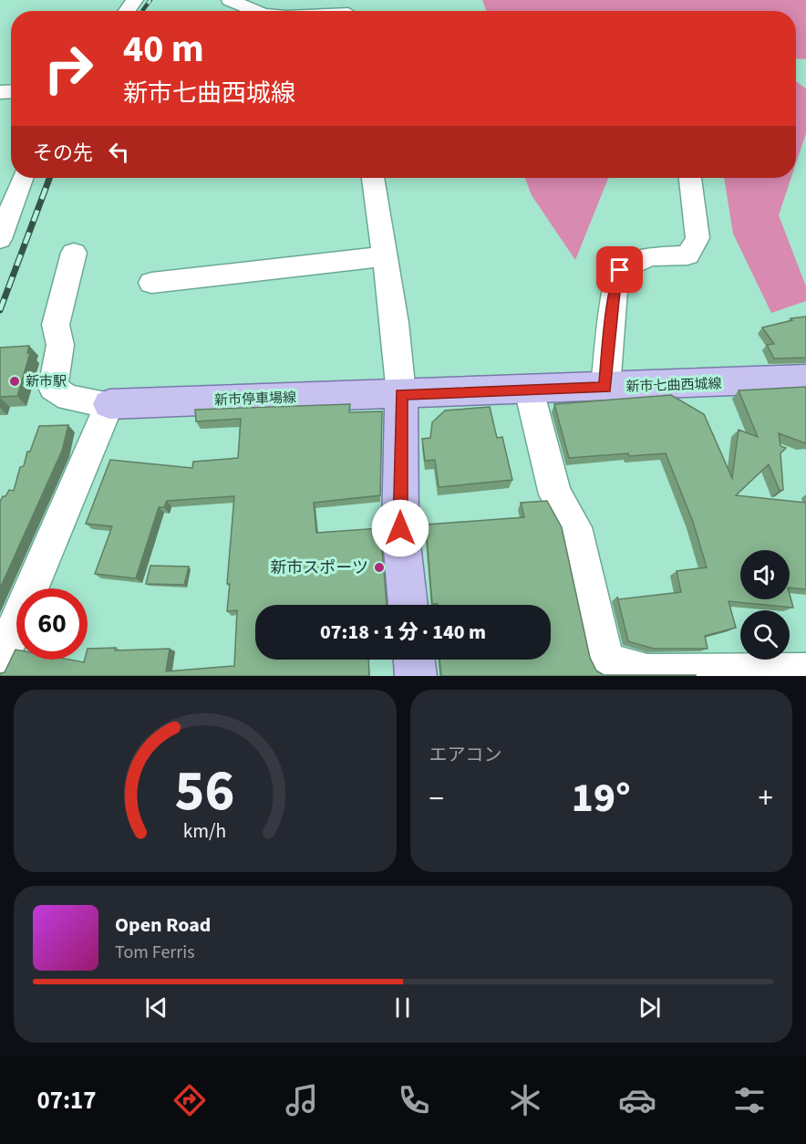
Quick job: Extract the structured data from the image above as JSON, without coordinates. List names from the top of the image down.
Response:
{
  "streets": {
    "main road": ["新市七曲西城線", "新市停車場線"]
  },
  "crossings": [
    ["新市七曲西城線", "新市停車場線"]
  ],
  "places": ["新市駅", "新市スポーツ"],
  "page": {
    "turn": ["40 m", "新市七曲西城線"],
    "then": "その先",
    "limit": "60",
    "trip": "07:18 · 1 分 · 140 m",
    "tile": "エアコン",
    "heat": ["−", "19°", "+"],
    "song": ["Open Road", "Tom Ferris"],
    "tabs": "07:17",
    "gauge": ["56", "km/h"]
  }
}
